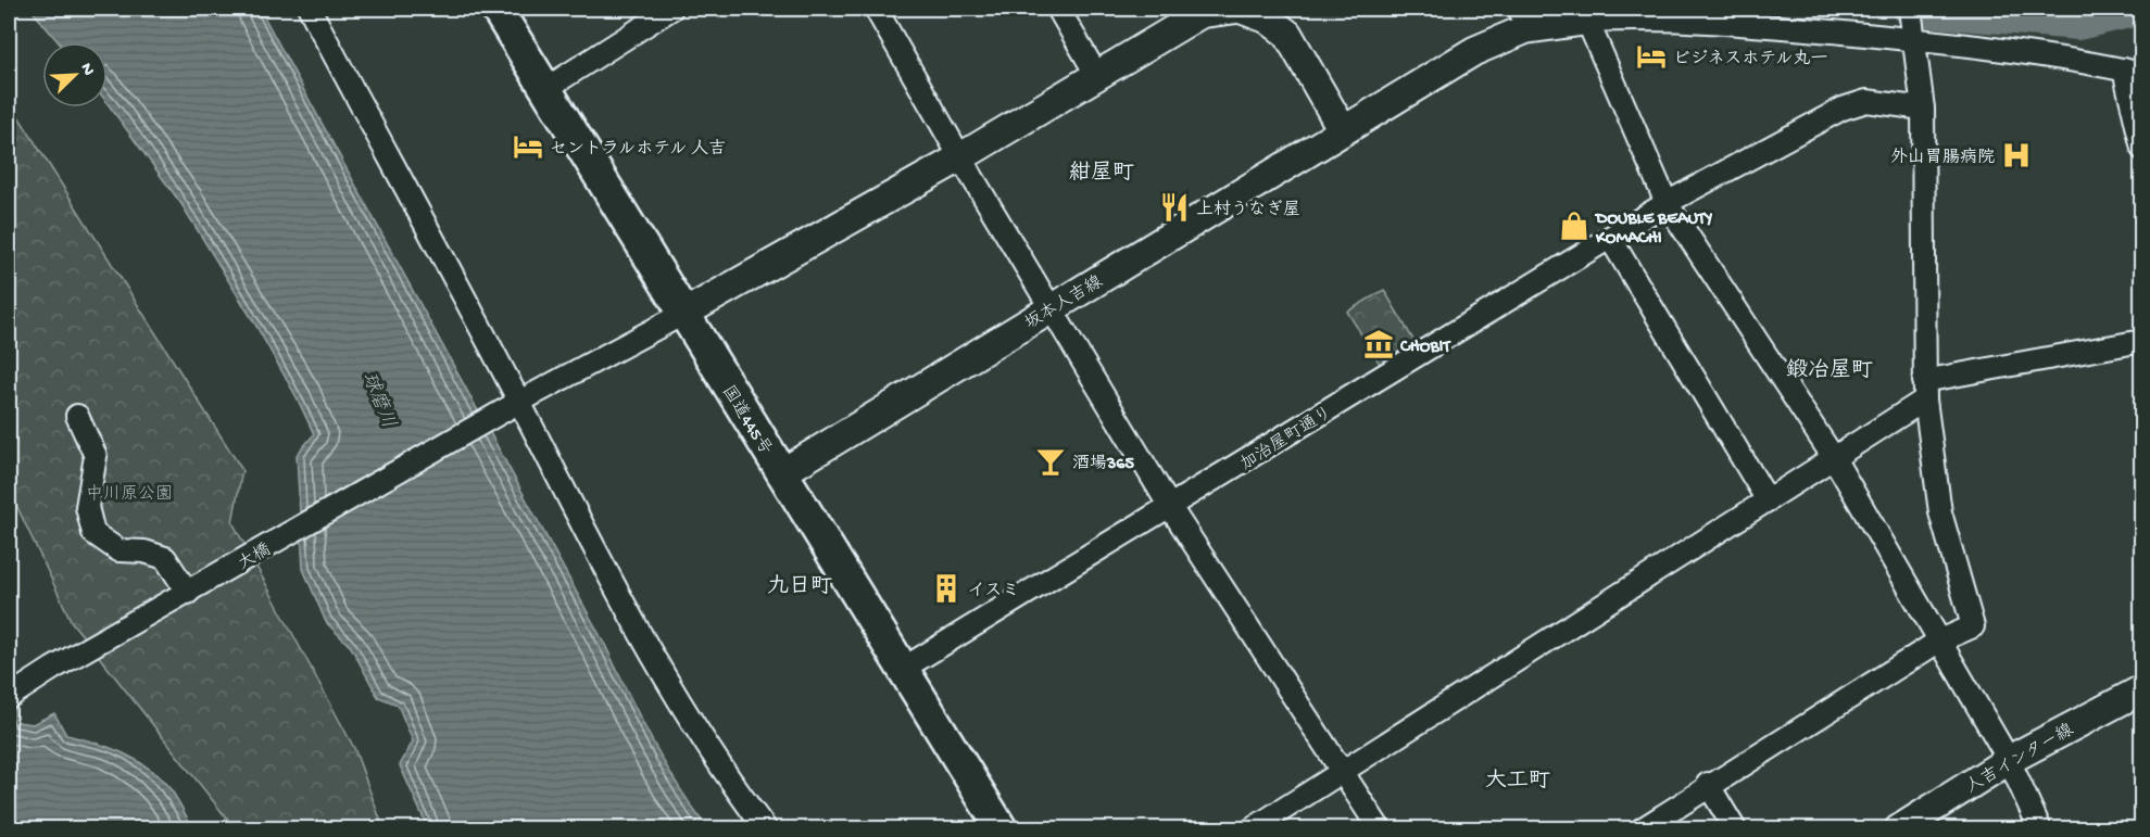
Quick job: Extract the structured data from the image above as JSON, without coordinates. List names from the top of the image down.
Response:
{
  "streets": {
    "highway": ["国道445号"],
    "main road": ["坂本人吉線", "人吉インター線"],
    "street": ["加治屋町通り", "大橋"]
  },
  "crossings": [
    ["坂本人吉線", "国道445号"],
    ["国道445号", "加治屋町通り"],
    ["国道445号", "大橋"]
  ],
  "districts": [
    "紺屋町",
    "鍛冶屋町",
    "九日町",
    "大工町"
  ],
  "water": ["球磨川"],
  "parks": ["中川原公園"],
  "places": {
    "hotel": ["ビジネスホテル丸一", "セントラルホテル 人吉"],
    "hospital": ["外山胃腸病院"],
    "restaurant": ["上村うなぎ屋"],
    "shop": ["DOUBLE BEAUTY KOMACHI"],
    "museum": ["CHOBIT"],
    "bar": ["酒場365"],
    "building": ["イスミ"]
  },
  "north": "top right"
}
